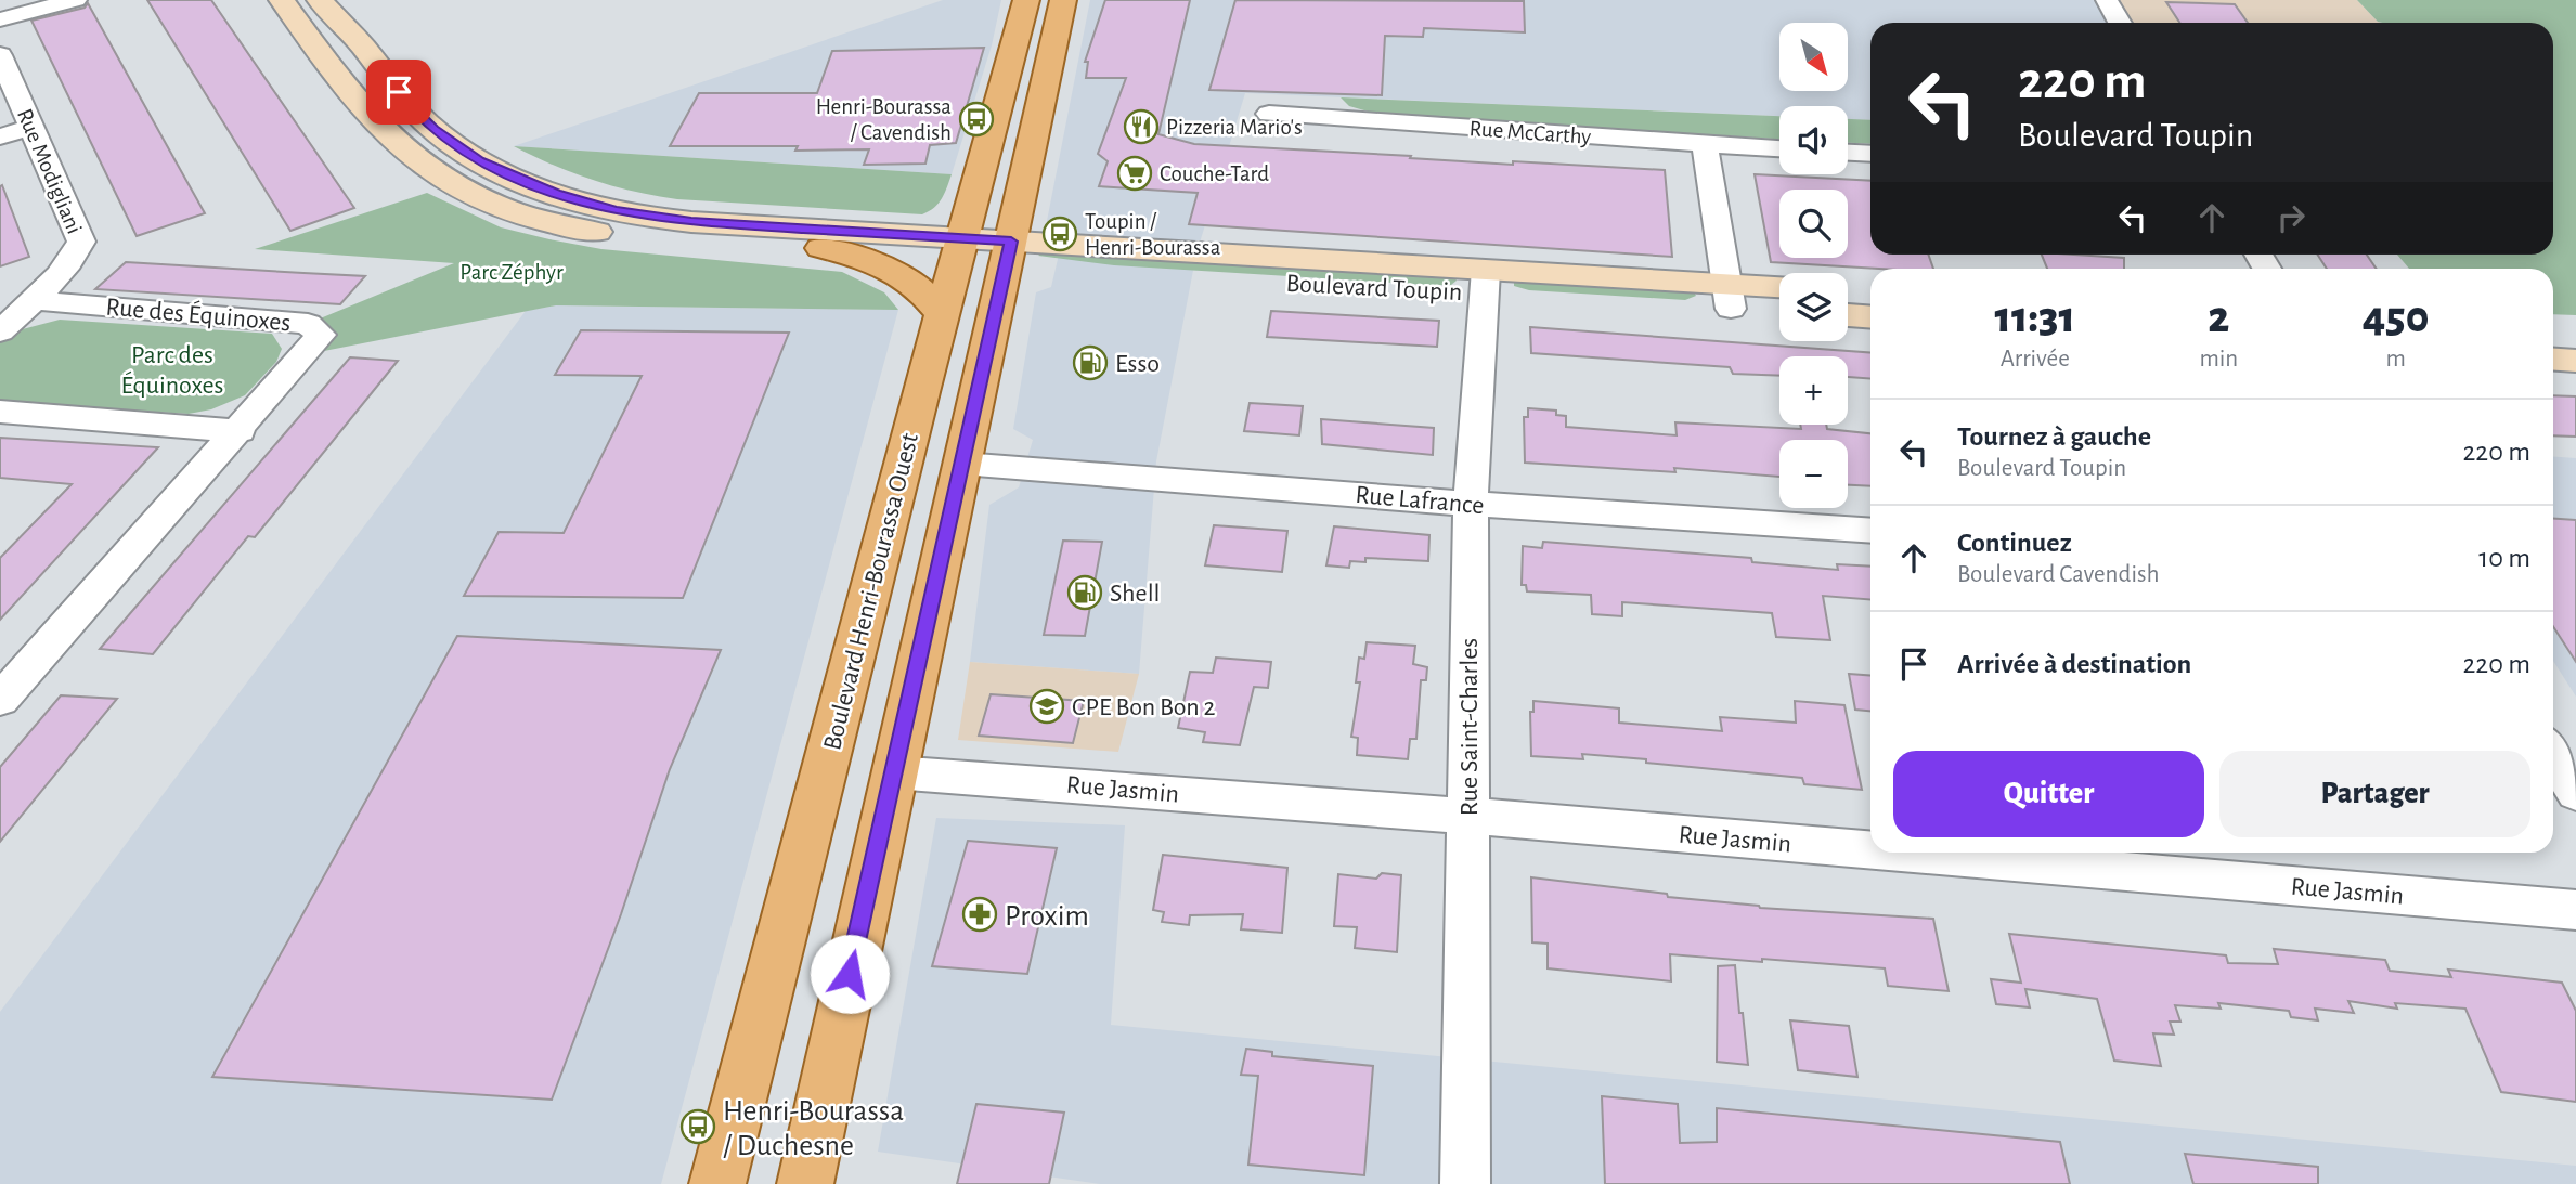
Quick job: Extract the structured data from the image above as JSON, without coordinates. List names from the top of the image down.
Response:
{
  "streets": {
    "main road": ["Boulevard Toupin", "Boulevard Henri-Bourassa Ouest"],
    "street": [
      "Rue McCarthy",
      "Rue Modigliani",
      "Rue des Équinoxes",
      "Rue Lafrance",
      "Rue Saint-Charles",
      "Rue Jasmin"
    ]
  },
  "crossings": [
    ["Rue Modigliani", "Rue des Équinoxes"],
    ["Boulevard Toupin", "Boulevard Henri-Bourassa Ouest"],
    ["Boulevard Toupin", "Rue Saint-Charles"],
    ["Rue Lafrance", "Rue Saint-Charles"],
    ["Rue Saint-Charles", "Rue Jasmin"]
  ],
  "parks": ["Parc Zéphyr", "Parc des Équinoxes"],
  "places": {
    "bus stop": ["Henri-Bourassa / Cavendish", "Toupin / Henri-Bourassa", "Henri-Bourassa / Duchesne"],
    "restaurant": ["Pizzeria Mario's"],
    "supermarket": ["Couche-Tard"],
    "fuel station": ["Esso", "Shell"],
    "school or university": ["CPE Bon Bon 2"],
    "pharmacy": ["Proxim"]
  },
  "north": "bottom right",
  "page": {
    "map_buttons": ["+", "−"],
    "turn": ["220 m", "Boulevard Toupin"],
    "eta": [
      "11:31",
      "Arrivée",
      "2",
      "min",
      "450",
      "m"
    ],
    "list": [
      {
        "name": "Tournez à gauche",
        "note": "Boulevard Toupin",
        "value": "220 m"
      },
      {
        "name": "Continuez",
        "note": "Boulevard Cavendish",
        "value": "10 m"
      },
      {
        "name": "Arrivée à destination",
        "value": "220 m"
      }
    ],
    "buttons": ["Quitter", "Partager"]
  }
}
